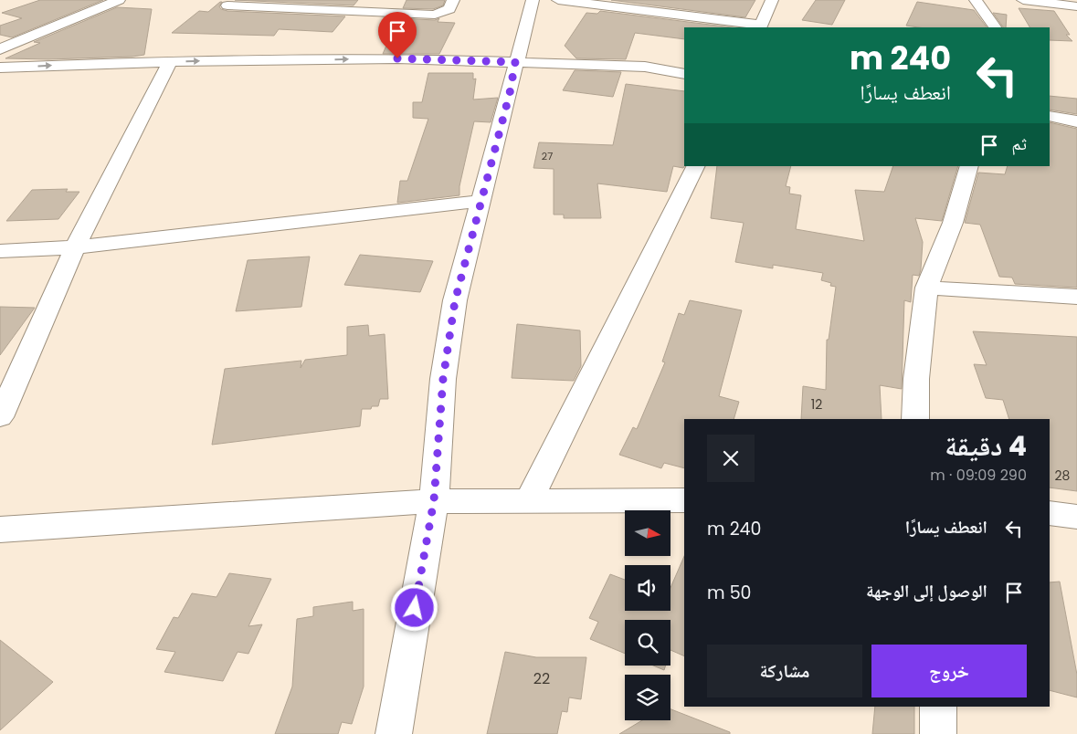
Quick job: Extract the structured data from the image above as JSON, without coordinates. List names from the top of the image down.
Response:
{
  "house_numbers": [
    "27",
    "12",
    "28",
    "22"
  ],
  "north": "right",
  "page": {
    "turn": ["240 m", "انعطف يسارًا"],
    "then": "ثم",
    "heading": ["4 دقيقة", "290 m · 09:09"],
    "list": [
      {
        "name": "انعطف يسارًا",
        "value": "240 m"
      },
      {
        "name": "الوصول إلى الوجهة",
        "value": "50 m"
      }
    ],
    "buttons": ["خروج", "مشاركة"]
  }
}
